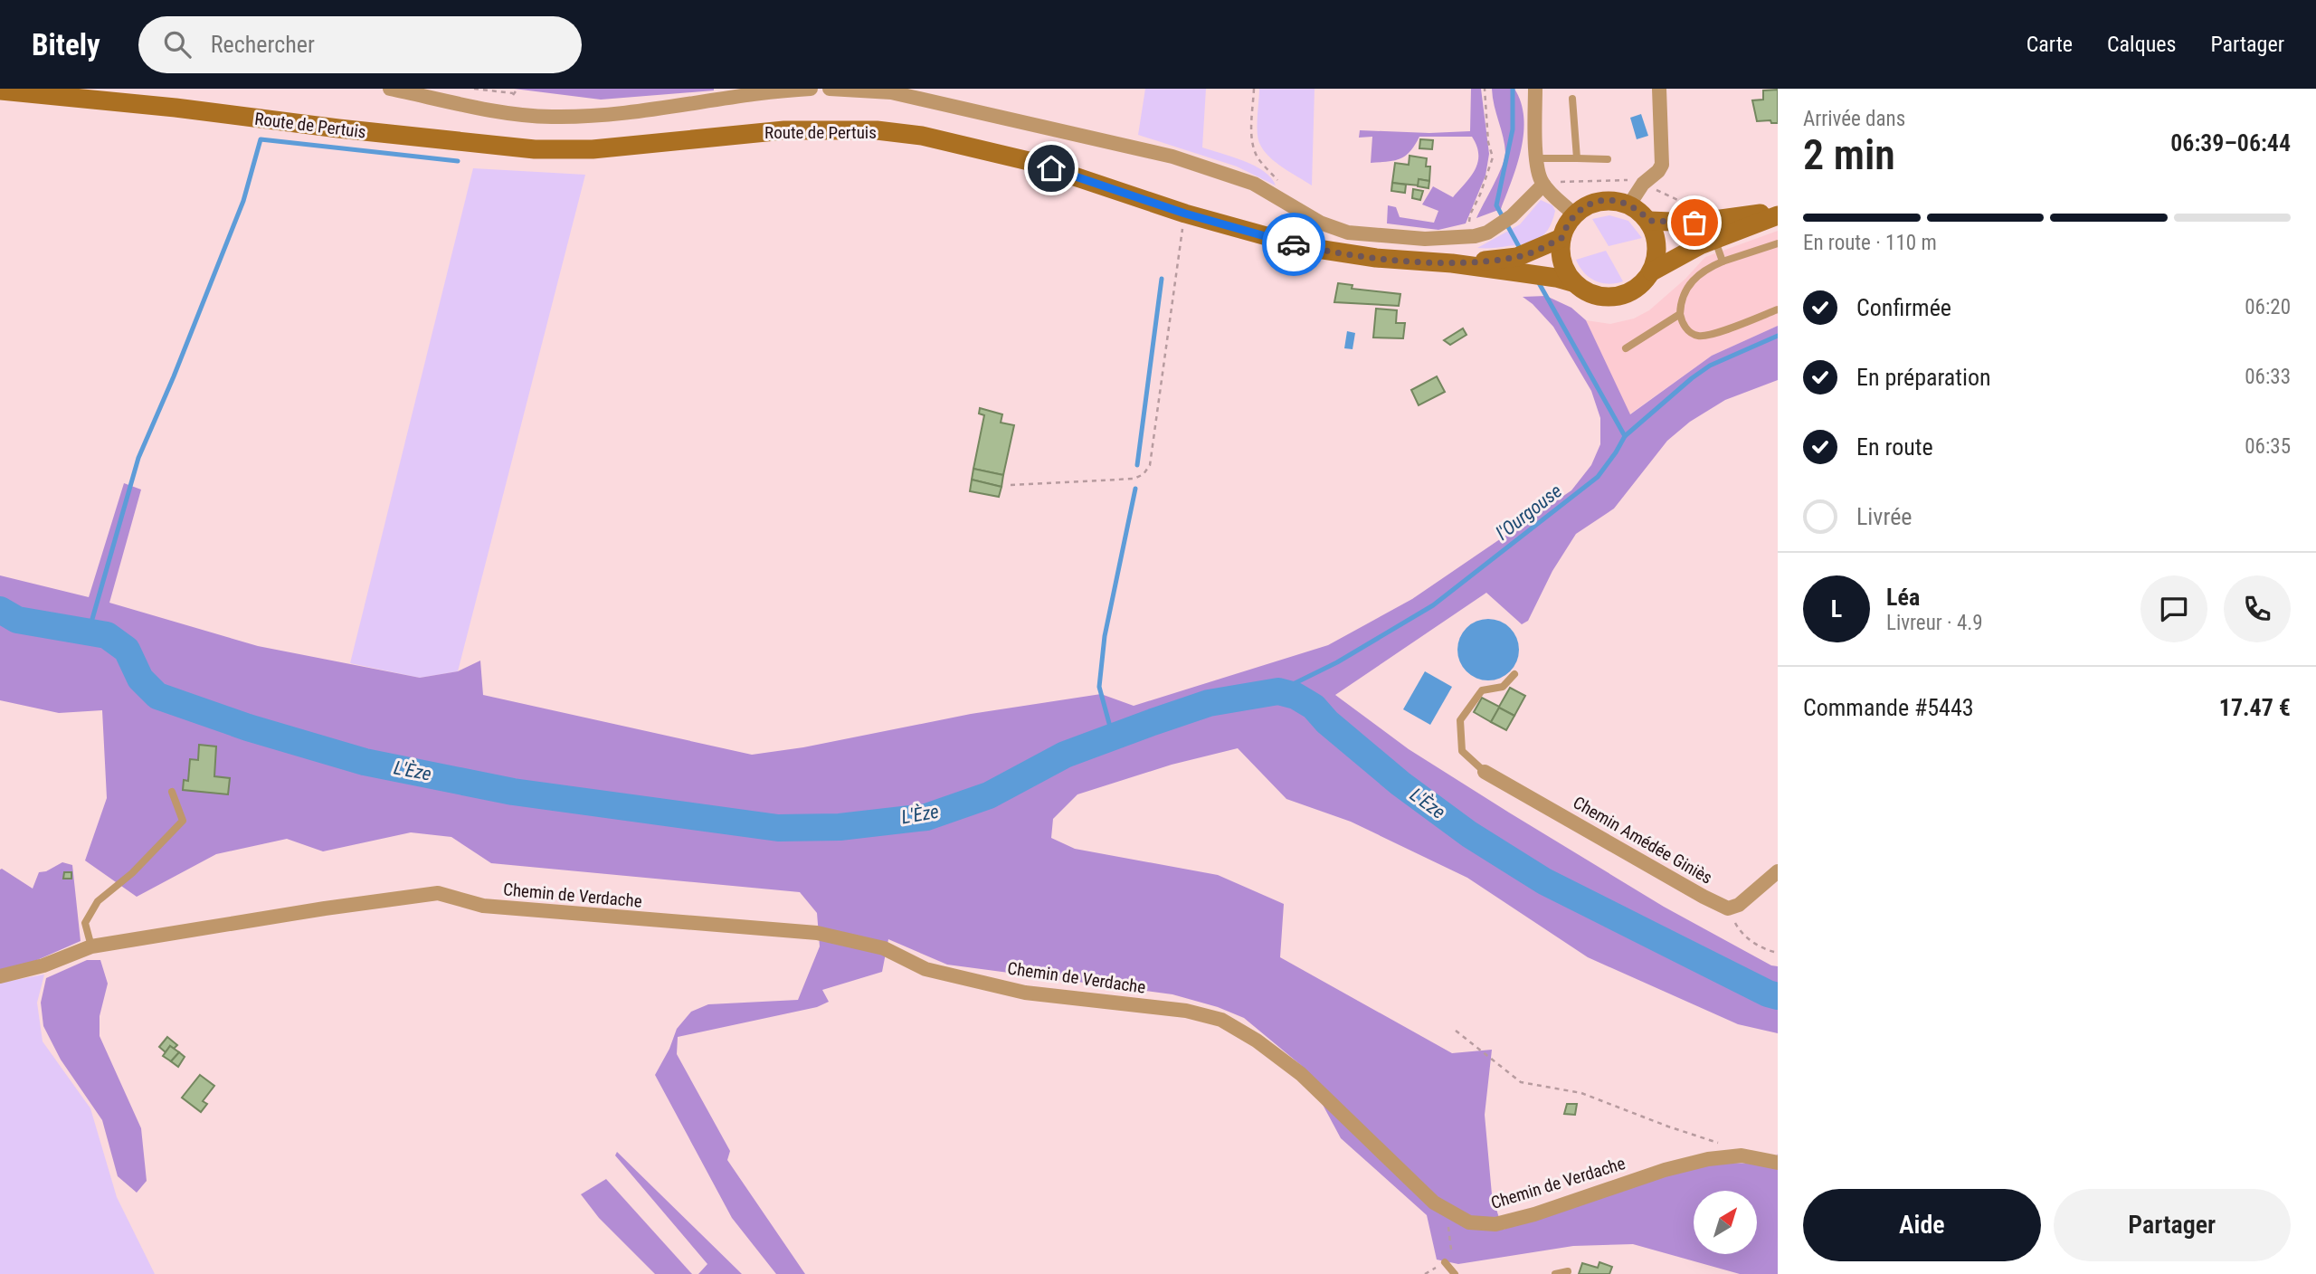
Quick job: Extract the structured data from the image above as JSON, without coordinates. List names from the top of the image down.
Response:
{
  "streets": {
    "main road": ["Route de Pertuis"],
    "street": ["Chemin Amédée Giniès", "Chemin de Verdache"]
  },
  "water": ["l'Ourgouse", "L'Èze"],
  "north": "top right",
  "page": {
    "header": "Bitely",
    "search": "Rechercher",
    "nav": ["Carte", "Calques", "Partager"],
    "heading": ["2 min", "Arrivée dans", "06:39–06:44"],
    "panel": [
      "Léa",
      "Livreur · 4.9",
      "Commande #5443",
      "17.47 €"
    ],
    "bar": "En route · 110 m",
    "list": [
      ["Confirmée", "06:20"],
      ["En préparation", "06:33"],
      ["En route", "06:35"],
      "Livrée"
    ],
    "round": "L",
    "buttons": ["Aide", "Partager"]
  }
}
